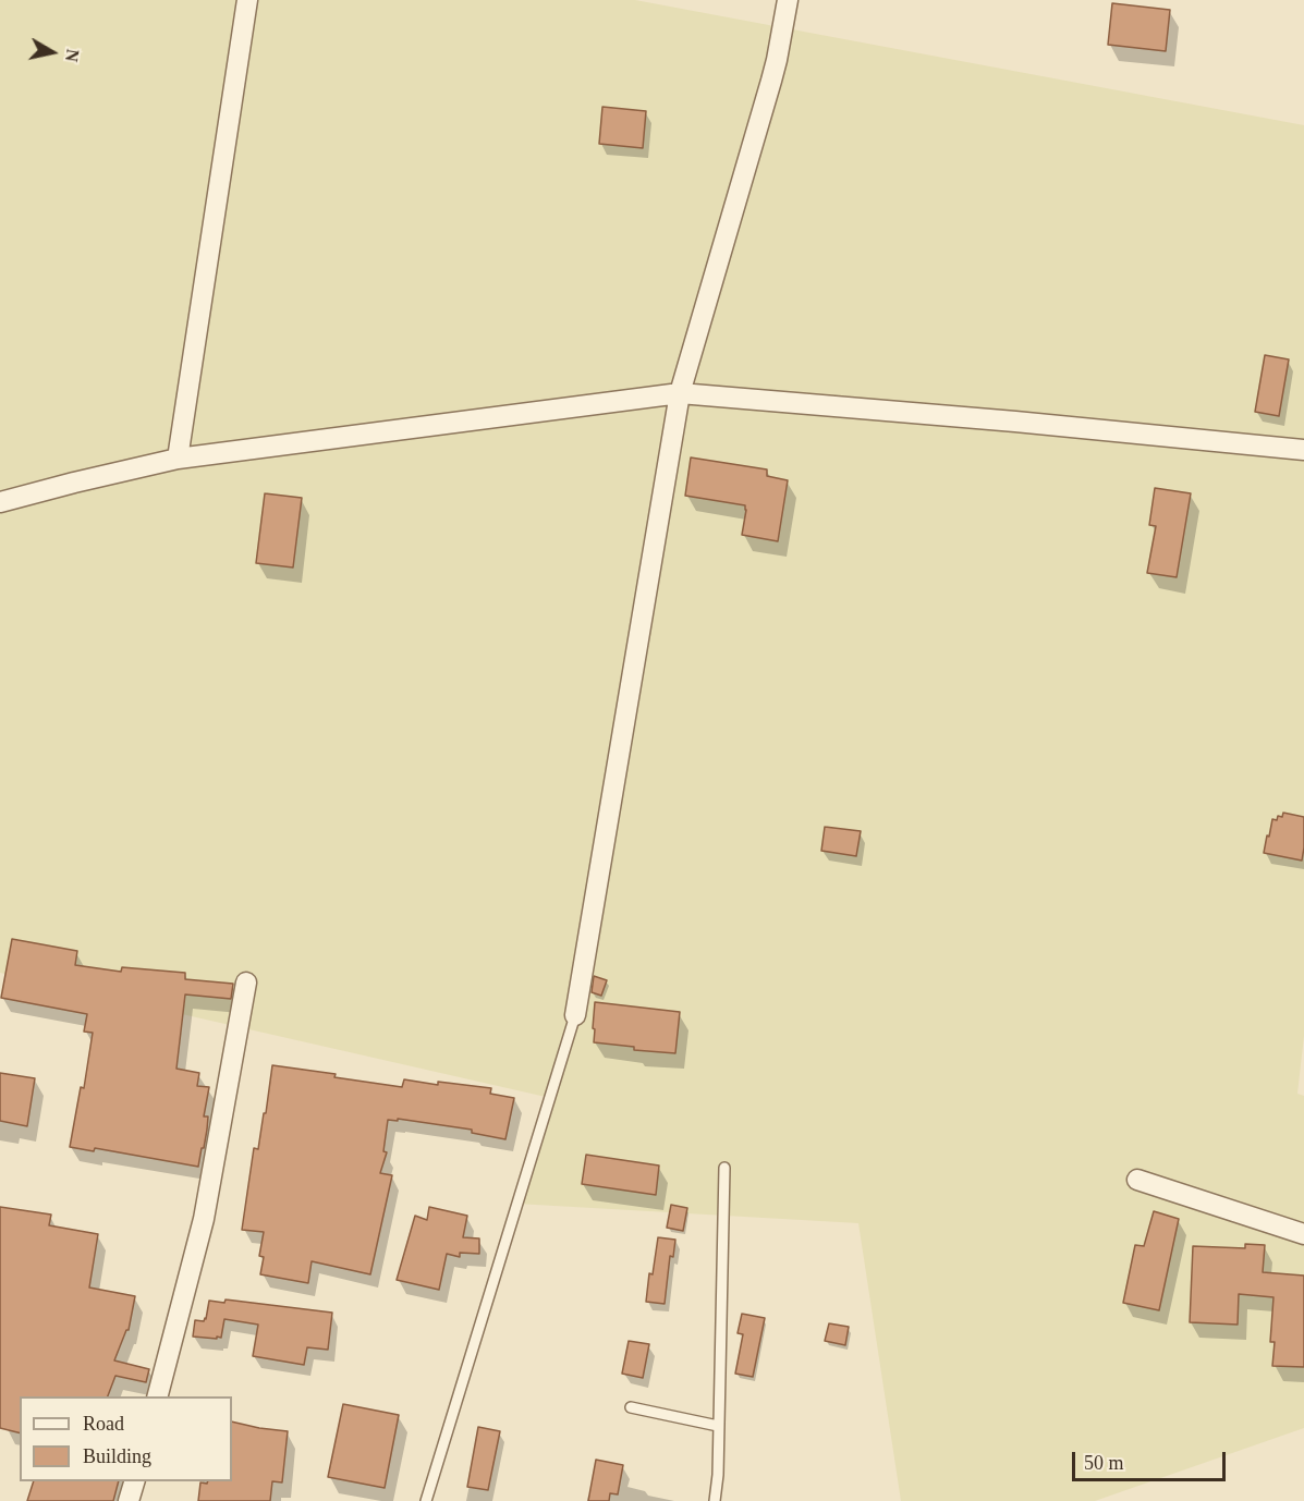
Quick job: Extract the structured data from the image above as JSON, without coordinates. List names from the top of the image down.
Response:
{
  "legend": ["Road", "Building"],
  "scale_bar": "50 m",
  "north": "right"
}
